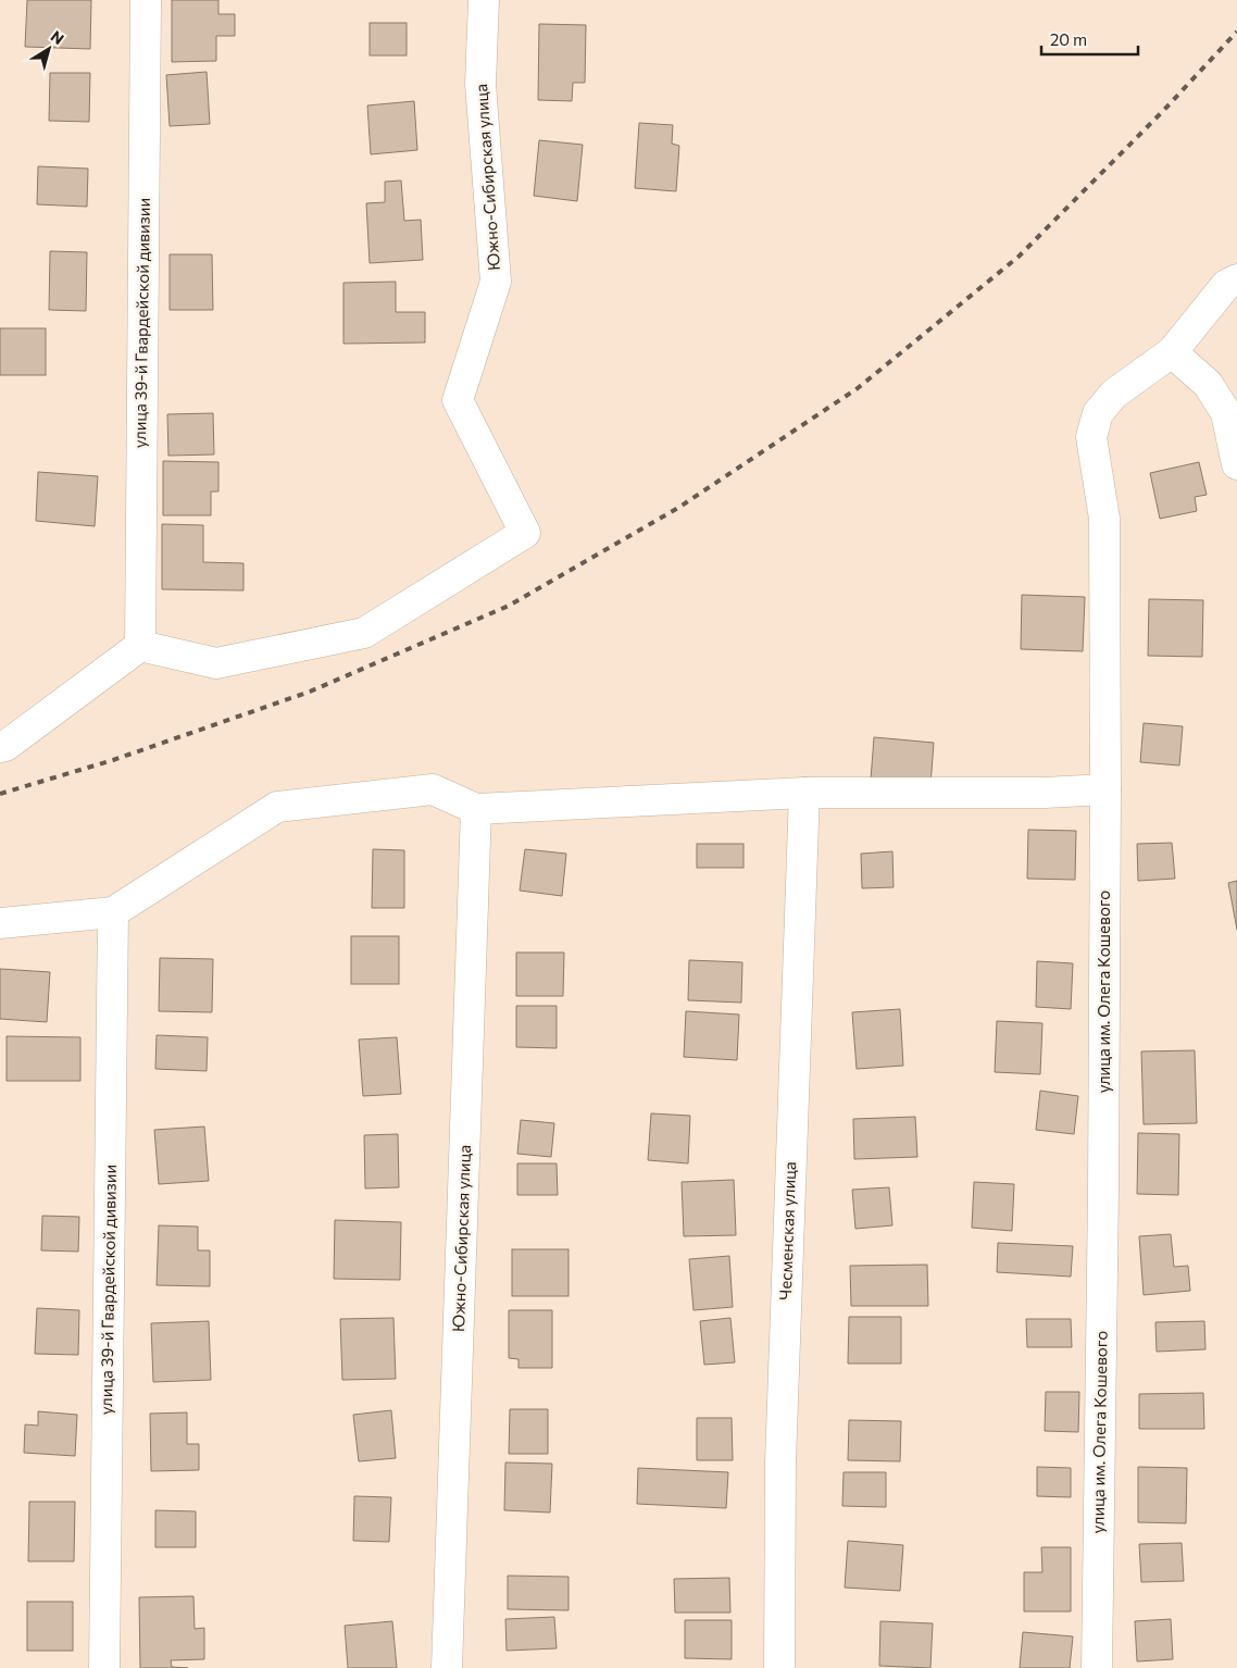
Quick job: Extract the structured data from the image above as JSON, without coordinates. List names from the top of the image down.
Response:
{
  "streets": {
    "street": [
      "Южно-Сибирская улица",
      "улица 39-й Гвардейской дивизии",
      "улица им. Олега Кошевого",
      "Чесменская улица"
    ]
  },
  "crossings": [
    ["Южно-Сибирская улица", "улица 39-й Гвардейской дивизии"]
  ],
  "scale_bar": "20 m",
  "north": "top right"
}
